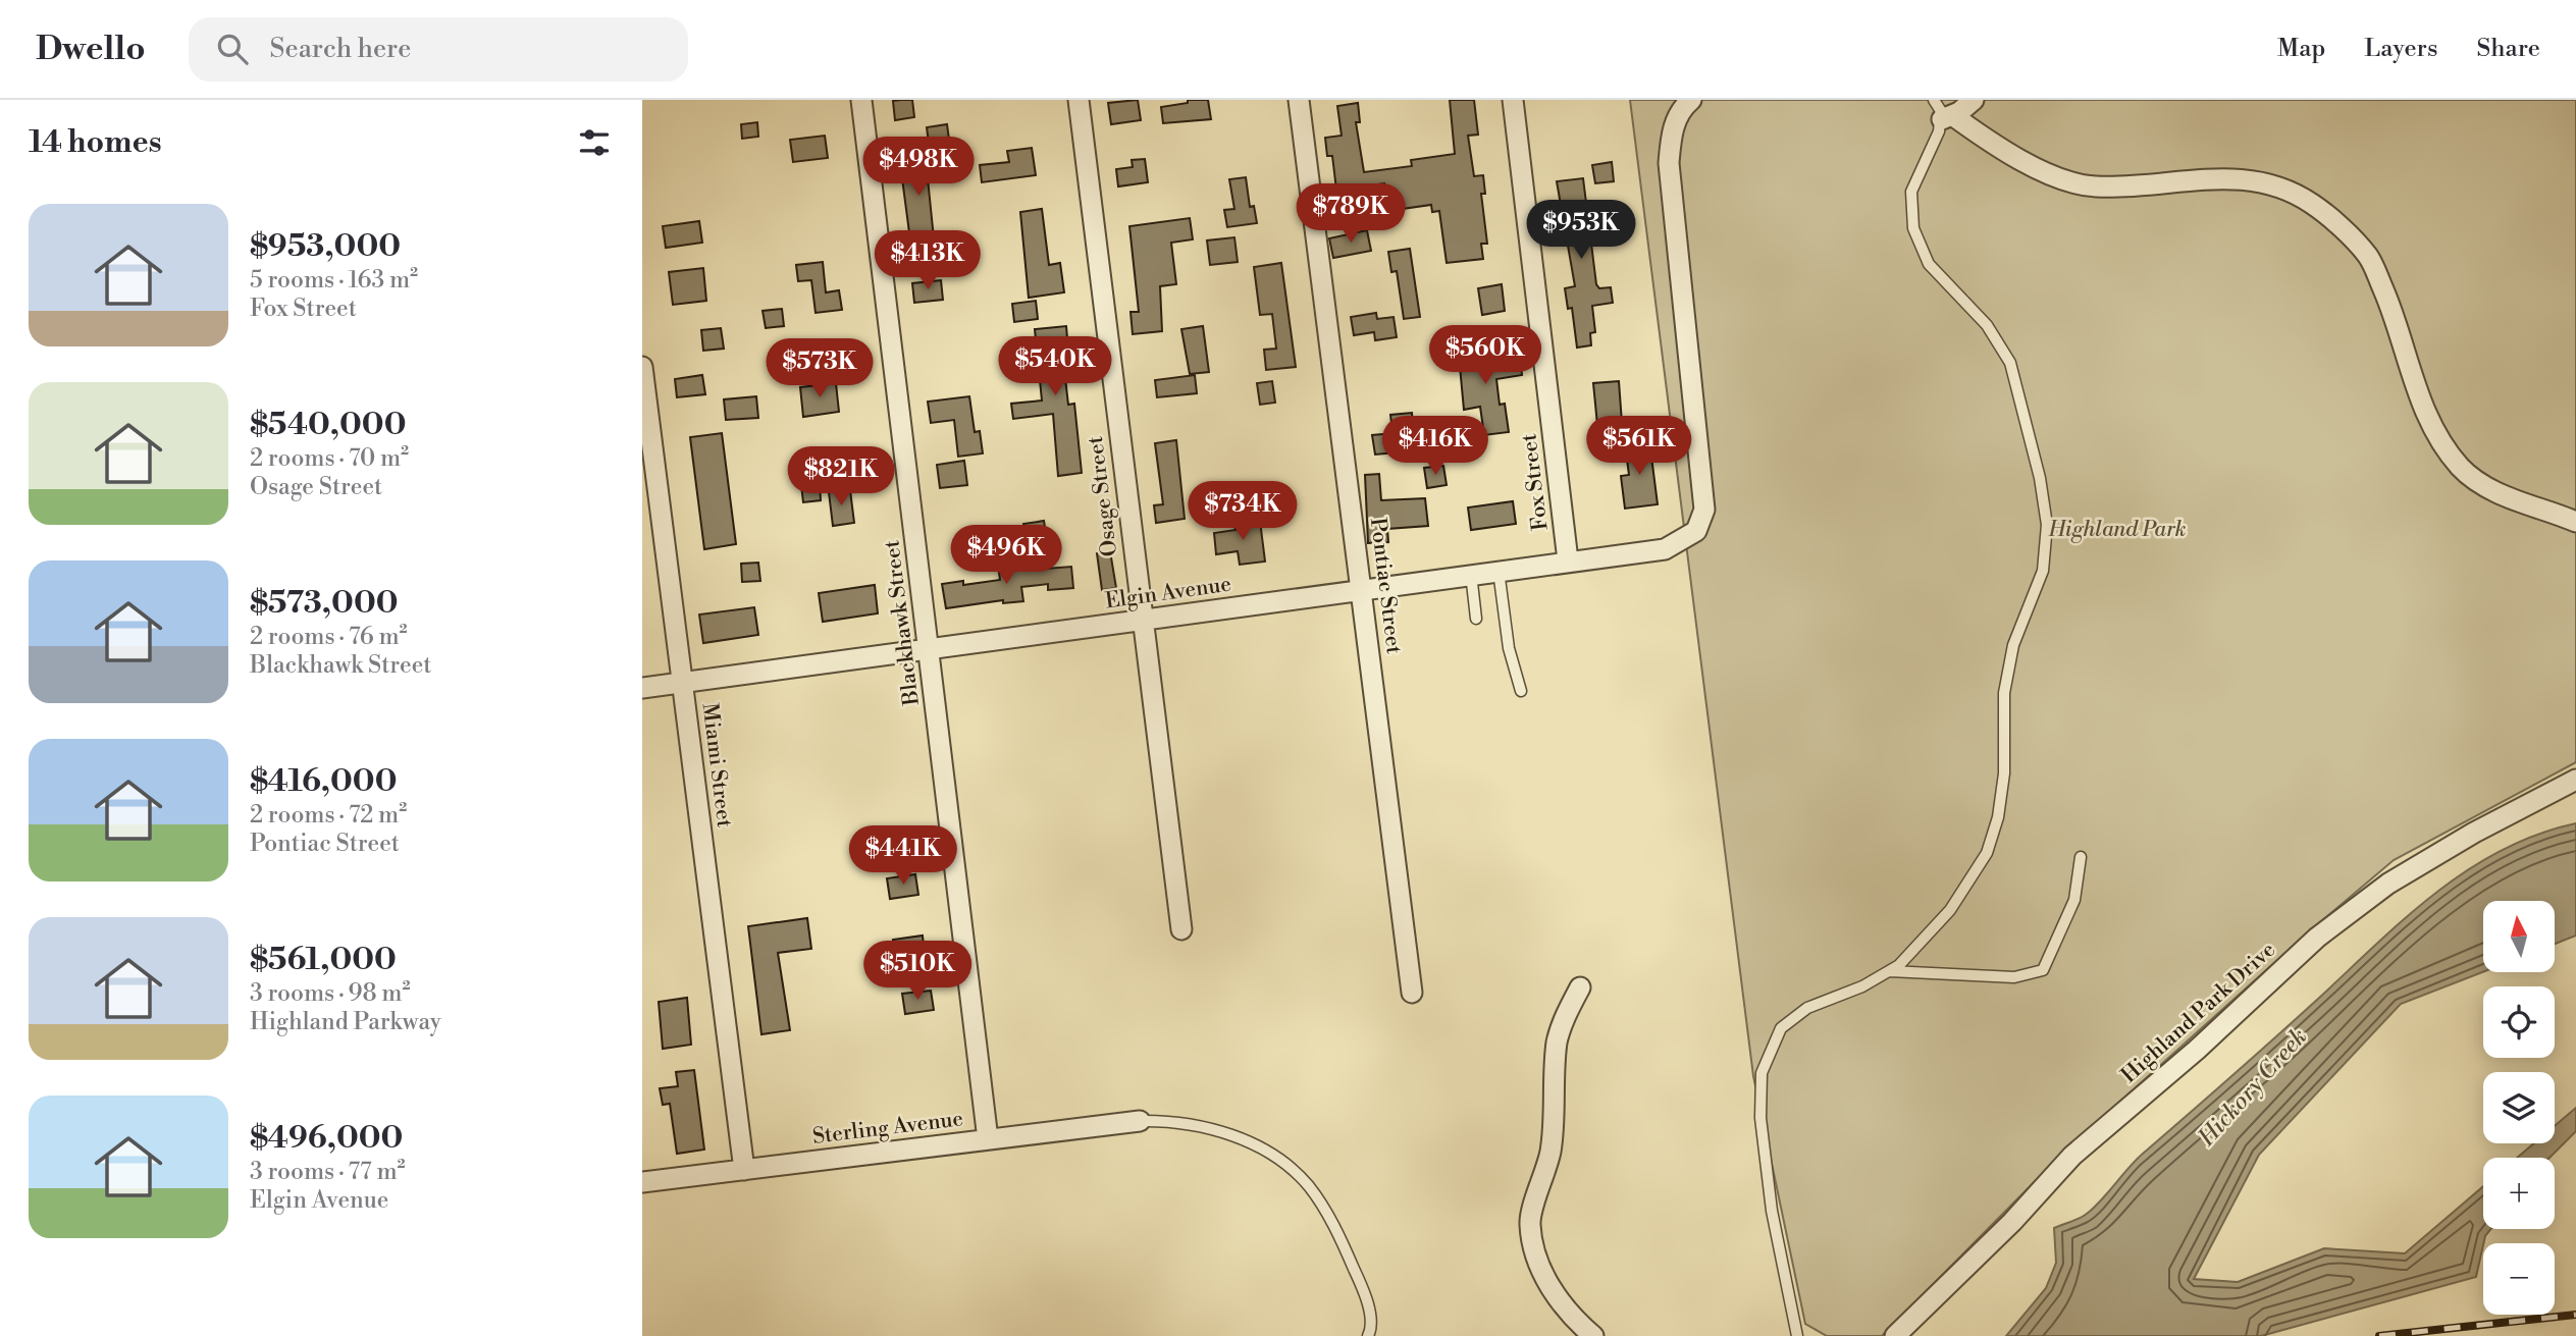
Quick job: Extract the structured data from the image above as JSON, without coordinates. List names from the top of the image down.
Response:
{
  "streets": {
    "street": [
      "Fox Street",
      "Osage Street",
      "Pontiac Street",
      "Elgin Avenue",
      "Blackhawk Street",
      "Miami Street",
      "Highland Park Drive",
      "Sterling Avenue"
    ]
  },
  "crossings": [
    ["Fox Street", "Elgin Avenue"],
    ["Osage Street", "Elgin Avenue"],
    ["Pontiac Street", "Elgin Avenue"],
    ["Elgin Avenue", "Blackhawk Street"],
    ["Elgin Avenue", "Miami Street"],
    ["Blackhawk Street", "Sterling Avenue"],
    ["Miami Street", "Sterling Avenue"]
  ],
  "water": ["Hickory Creek"],
  "parks": ["Highland Park"],
  "north": "top",
  "page": {
    "header": "Dwello",
    "search": "Search here",
    "nav": ["Map", "Layers", "Share"],
    "heading": "14 homes",
    "price": [
      "$498K",
      "$789K",
      "$953K",
      "$413K",
      "$560K",
      "$540K",
      "$573K",
      "$416K",
      "$561K",
      "$821K",
      "$734K",
      "$496K",
      "$441K",
      "$510K"
    ],
    "list": [
      {
        "name": "$953,000",
        "note": "5 rooms · 163 m² · Fox Street"
      },
      {
        "name": "$540,000",
        "note": "2 rooms · 70 m² · Osage Street"
      },
      {
        "name": "$573,000",
        "note": "2 rooms · 76 m² · Blackhawk Street"
      },
      {
        "name": "$416,000",
        "note": "2 rooms · 72 m² · Pontiac Street"
      },
      {
        "name": "$561,000",
        "note": "3 rooms · 98 m² · Highland Parkway"
      },
      {
        "name": "$496,000",
        "note": "3 rooms · 77 m² · Elgin Avenue"
      }
    ],
    "map_buttons": ["+", "−"]
  }
}
